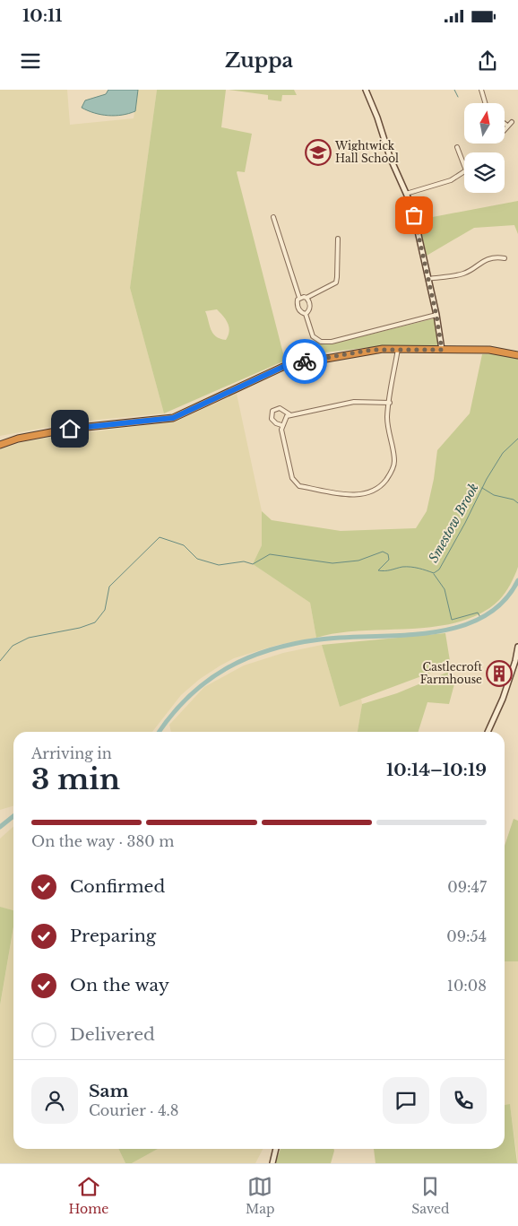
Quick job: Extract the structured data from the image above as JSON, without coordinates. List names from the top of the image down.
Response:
{
  "water": ["Smestow Brook"],
  "places": {
    "school or university": ["Wightwick Hall School"],
    "building": ["Castlecroft Farmhouse"]
  },
  "north": "top",
  "page": {
    "status": "10:11",
    "header": "Zuppa",
    "heading": ["3 min", "Arriving in", "10:14–10:19"],
    "panel": ["Sam", "Courier · 4.8"],
    "bar": "On the way · 380 m",
    "list": [
      ["Confirmed", "09:47"],
      ["Preparing", "09:54"],
      ["On the way", "10:08"],
      "Delivered"
    ],
    "tabs": ["Home", "Map", "Saved"]
  }
}
